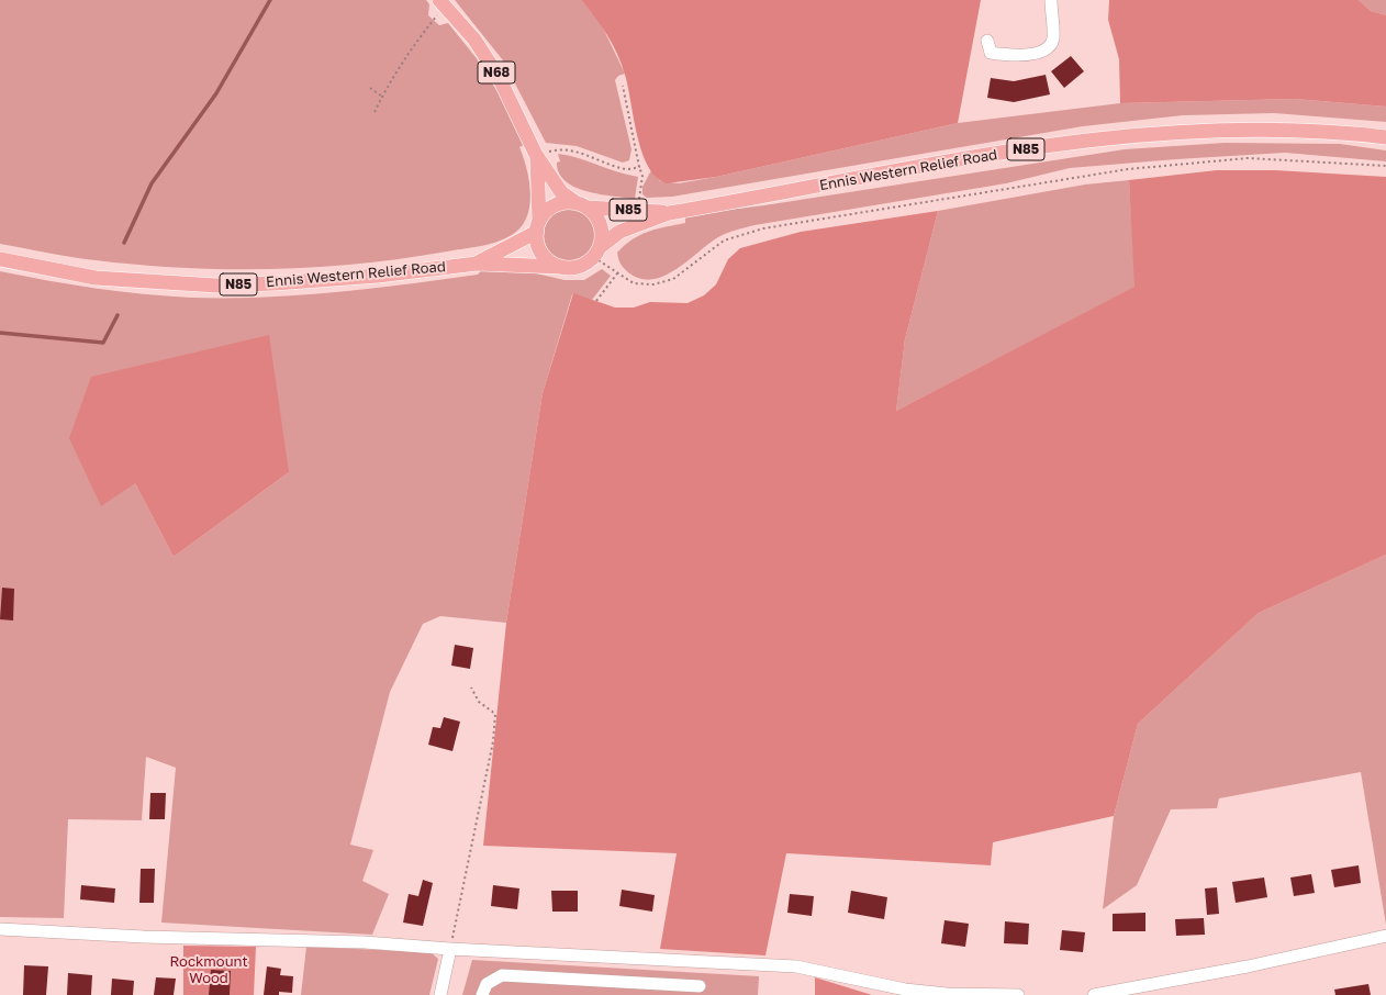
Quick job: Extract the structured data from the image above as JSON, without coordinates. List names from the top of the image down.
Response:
{
  "streets": {
    "main road": ["N68", "N85", "Ennis Western Relief Road"]
  },
  "crossings": [
    ["N68", "N85"],
    ["N68", "Ennis Western Relief Road"],
    ["N85", "Ennis Western Relief Road"]
  ],
  "parks": ["Rockmount Wood"]
}
